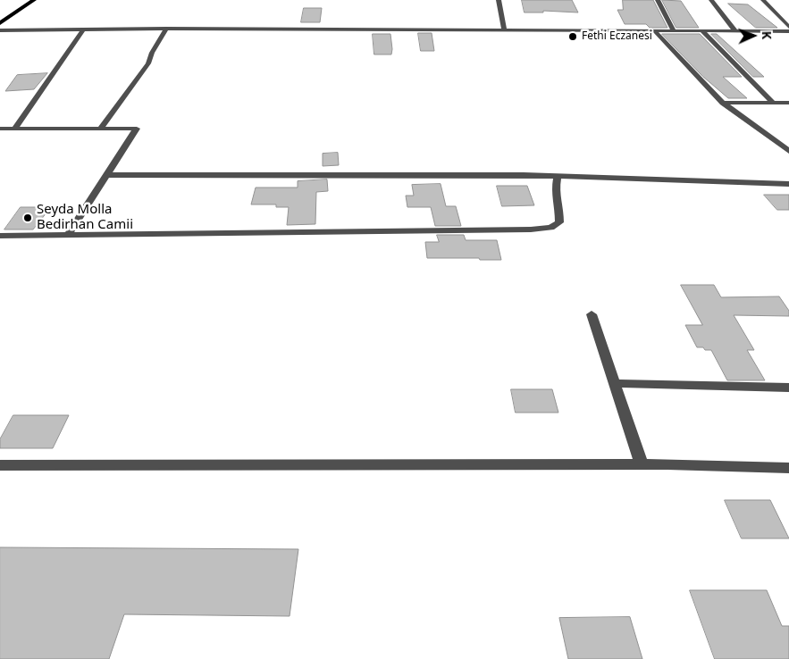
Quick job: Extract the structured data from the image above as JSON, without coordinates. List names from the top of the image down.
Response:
{
  "places": ["Fethi Eczanesi", "Seyda Molla Bedirhan Camii"],
  "north": "right"
}
